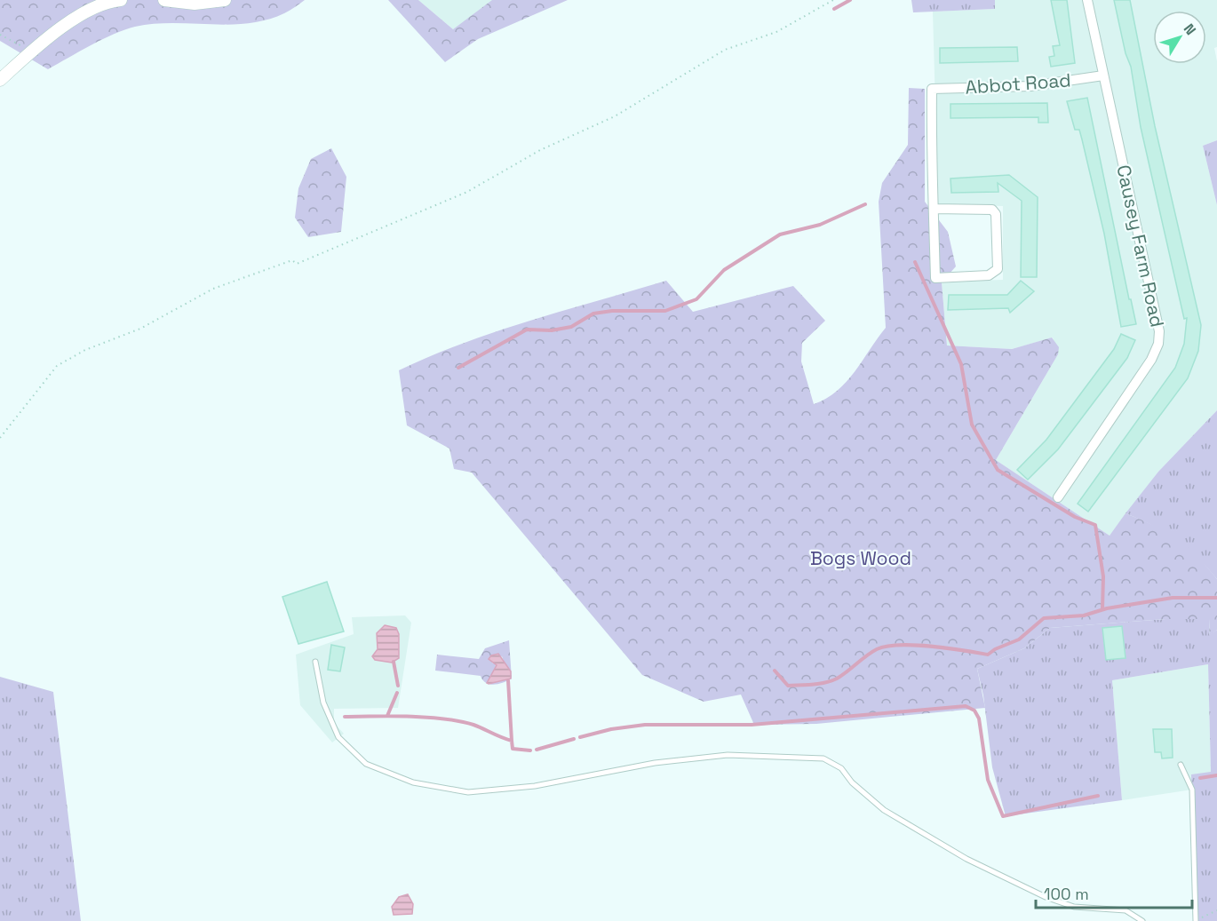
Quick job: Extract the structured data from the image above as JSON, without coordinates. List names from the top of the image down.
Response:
{
  "streets": {
    "street": ["Abbot Road", "Causey Farm Road"]
  },
  "crossings": [
    ["Abbot Road", "Causey Farm Road"]
  ],
  "parks": ["Bogs Wood"],
  "scale_bar": "100 m",
  "north": "top right"
}
